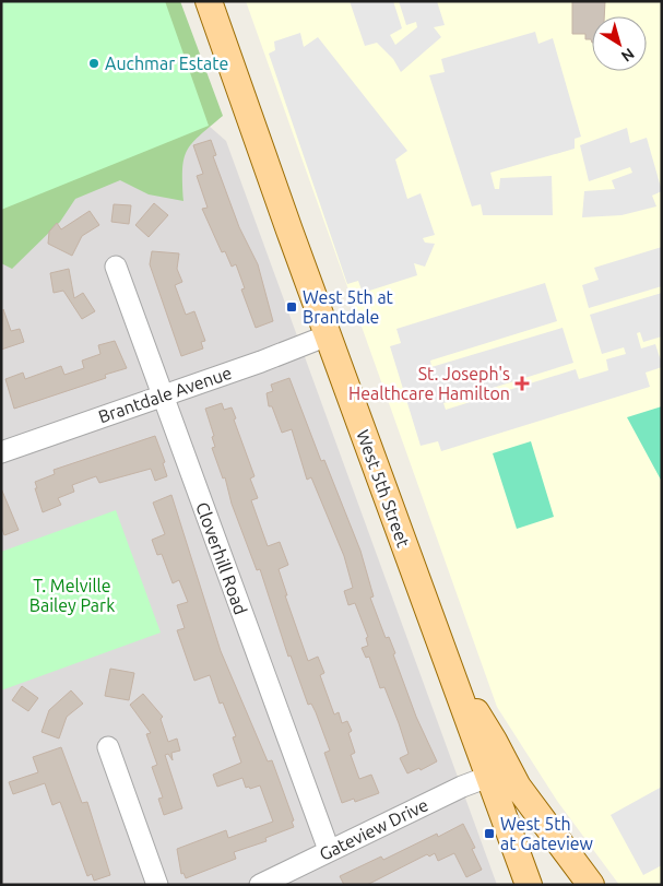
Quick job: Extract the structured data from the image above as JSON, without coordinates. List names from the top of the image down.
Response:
{
  "streets": {
    "main road": ["West 5th Street"],
    "street": ["Brantdale Avenue", "Cloverhill Road", "Gateview Drive"]
  },
  "crossings": [
    ["Brantdale Avenue", "West 5th Street"],
    ["Brantdale Avenue", "Cloverhill Road"],
    ["West 5th Street", "Gateview Drive"],
    ["Cloverhill Road", "Gateview Drive"]
  ],
  "parks": ["T. Melville Bailey Park"],
  "places": {
    "other": ["Auchmar Estate"],
    "transit": ["West 5th at Brantdale", "West 5th at Gateview"],
    "health": ["St. Joseph's Healthcare Hamilton"]
  },
  "north": "bottom right"
}
